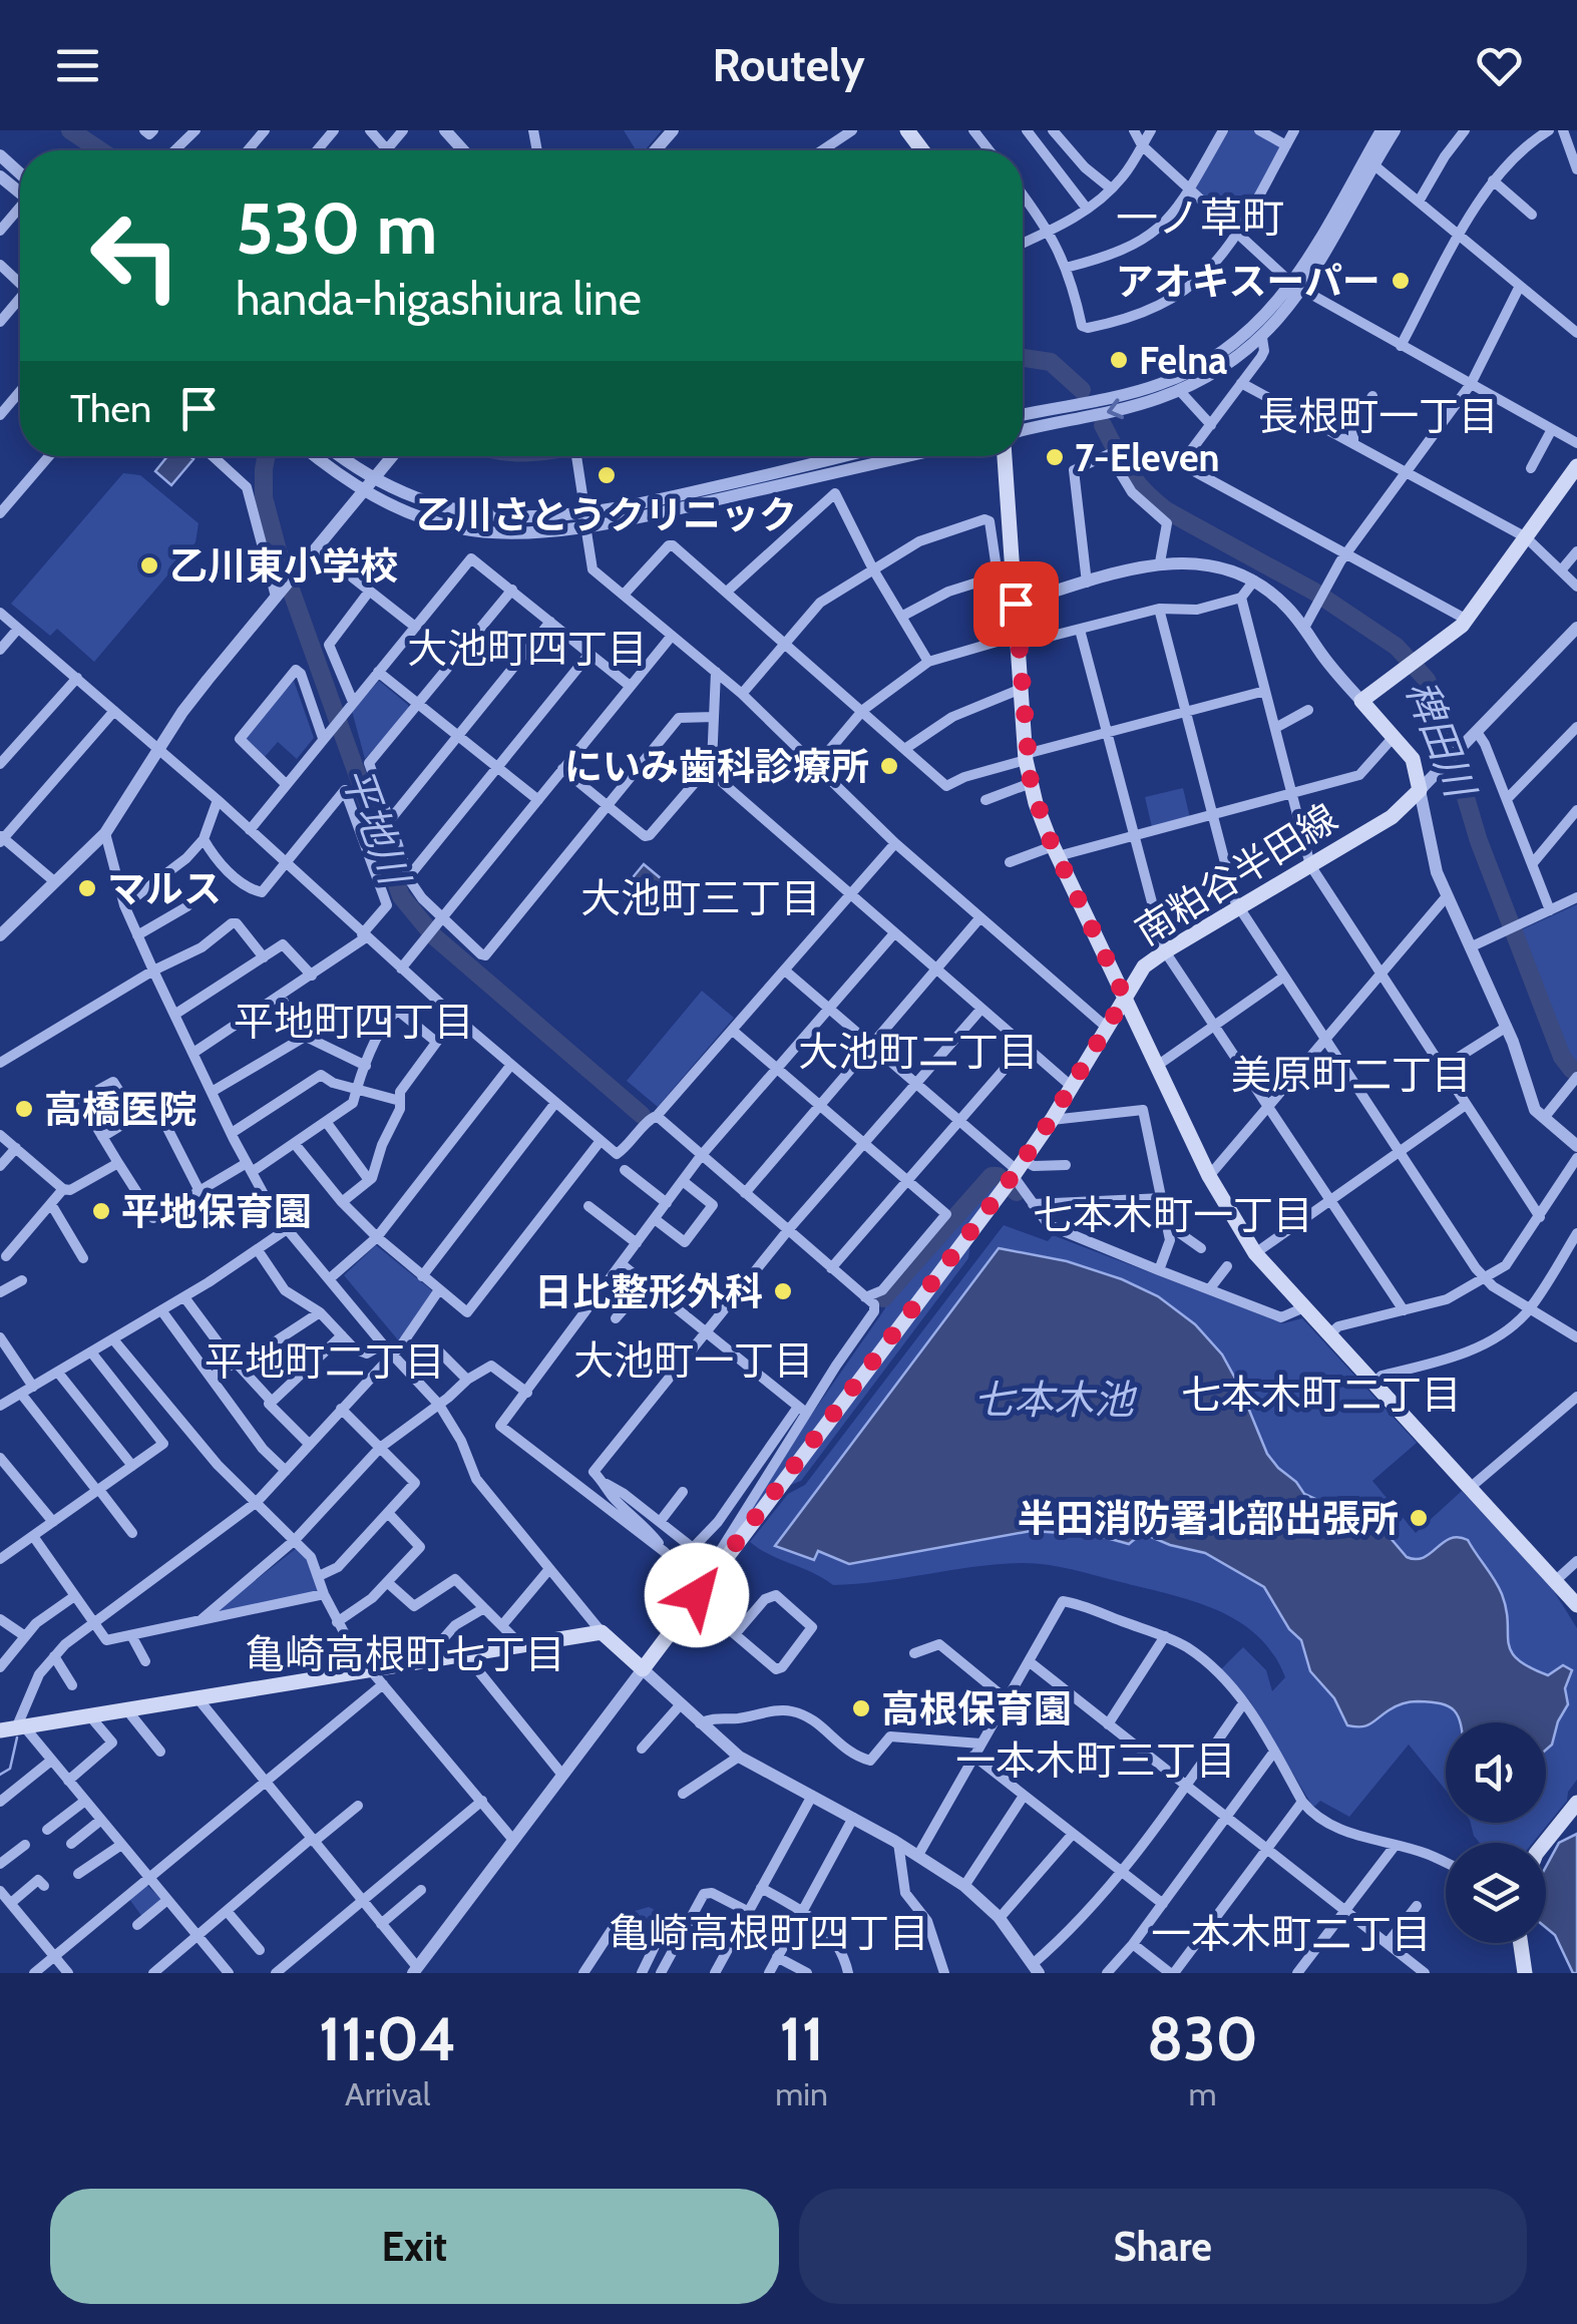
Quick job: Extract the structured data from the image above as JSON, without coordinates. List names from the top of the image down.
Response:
{
  "streets": {
    "main road": ["南粕谷半田線"]
  },
  "districts": [
    "一ノ草町",
    "長根町一丁目",
    "大池町四丁目",
    "大池町三丁目",
    "平地町四丁目",
    "大池町二丁目",
    "美原町二丁目",
    "七本木町一丁目",
    "大池町一丁目",
    "平地町二丁目",
    "七本木町二丁目",
    "亀崎高根町七丁目",
    "一本木町三丁目",
    "亀崎高根町四丁目",
    "一本木町二丁目"
  ],
  "water": ["稗田川", "平地川", "七本木池"],
  "places": [
    "アオキスーパー",
    "Felna",
    "7-Eleven",
    "乙川さとうクリニック",
    "乙川東小学校",
    "にいみ歯科診療所",
    "マルス",
    "高橋医院",
    "平地保育園",
    "日比整形外科",
    "半田消防署北部出張所",
    "高根保育園"
  ],
  "page": {
    "header": "Routely",
    "turn": ["530 m", "handa-higashiura line"],
    "then": "Then",
    "eta": [
      "11:04",
      "Arrival",
      "11",
      "min",
      "830",
      "m"
    ],
    "buttons": ["Exit", "Share"]
  }
}
